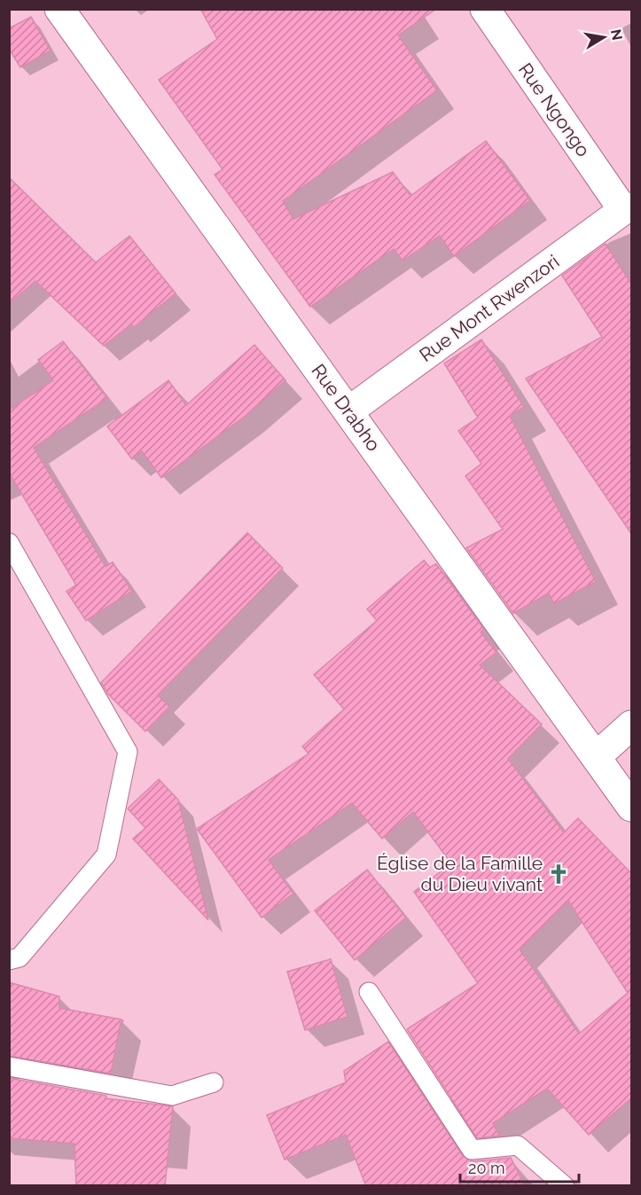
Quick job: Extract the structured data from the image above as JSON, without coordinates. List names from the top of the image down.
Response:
{
  "streets": {
    "street": ["Rue Ngongo", "Rue Mont Rwenzori", "Rue Drabho"]
  },
  "crossings": [
    ["Rue Ngongo", "Rue Mont Rwenzori"],
    ["Rue Mont Rwenzori", "Rue Drabho"]
  ],
  "places": {
    "church": ["Église de la Famille du Dieu vivant"]
  },
  "scale_bar": "20 m",
  "north": "right"
}
